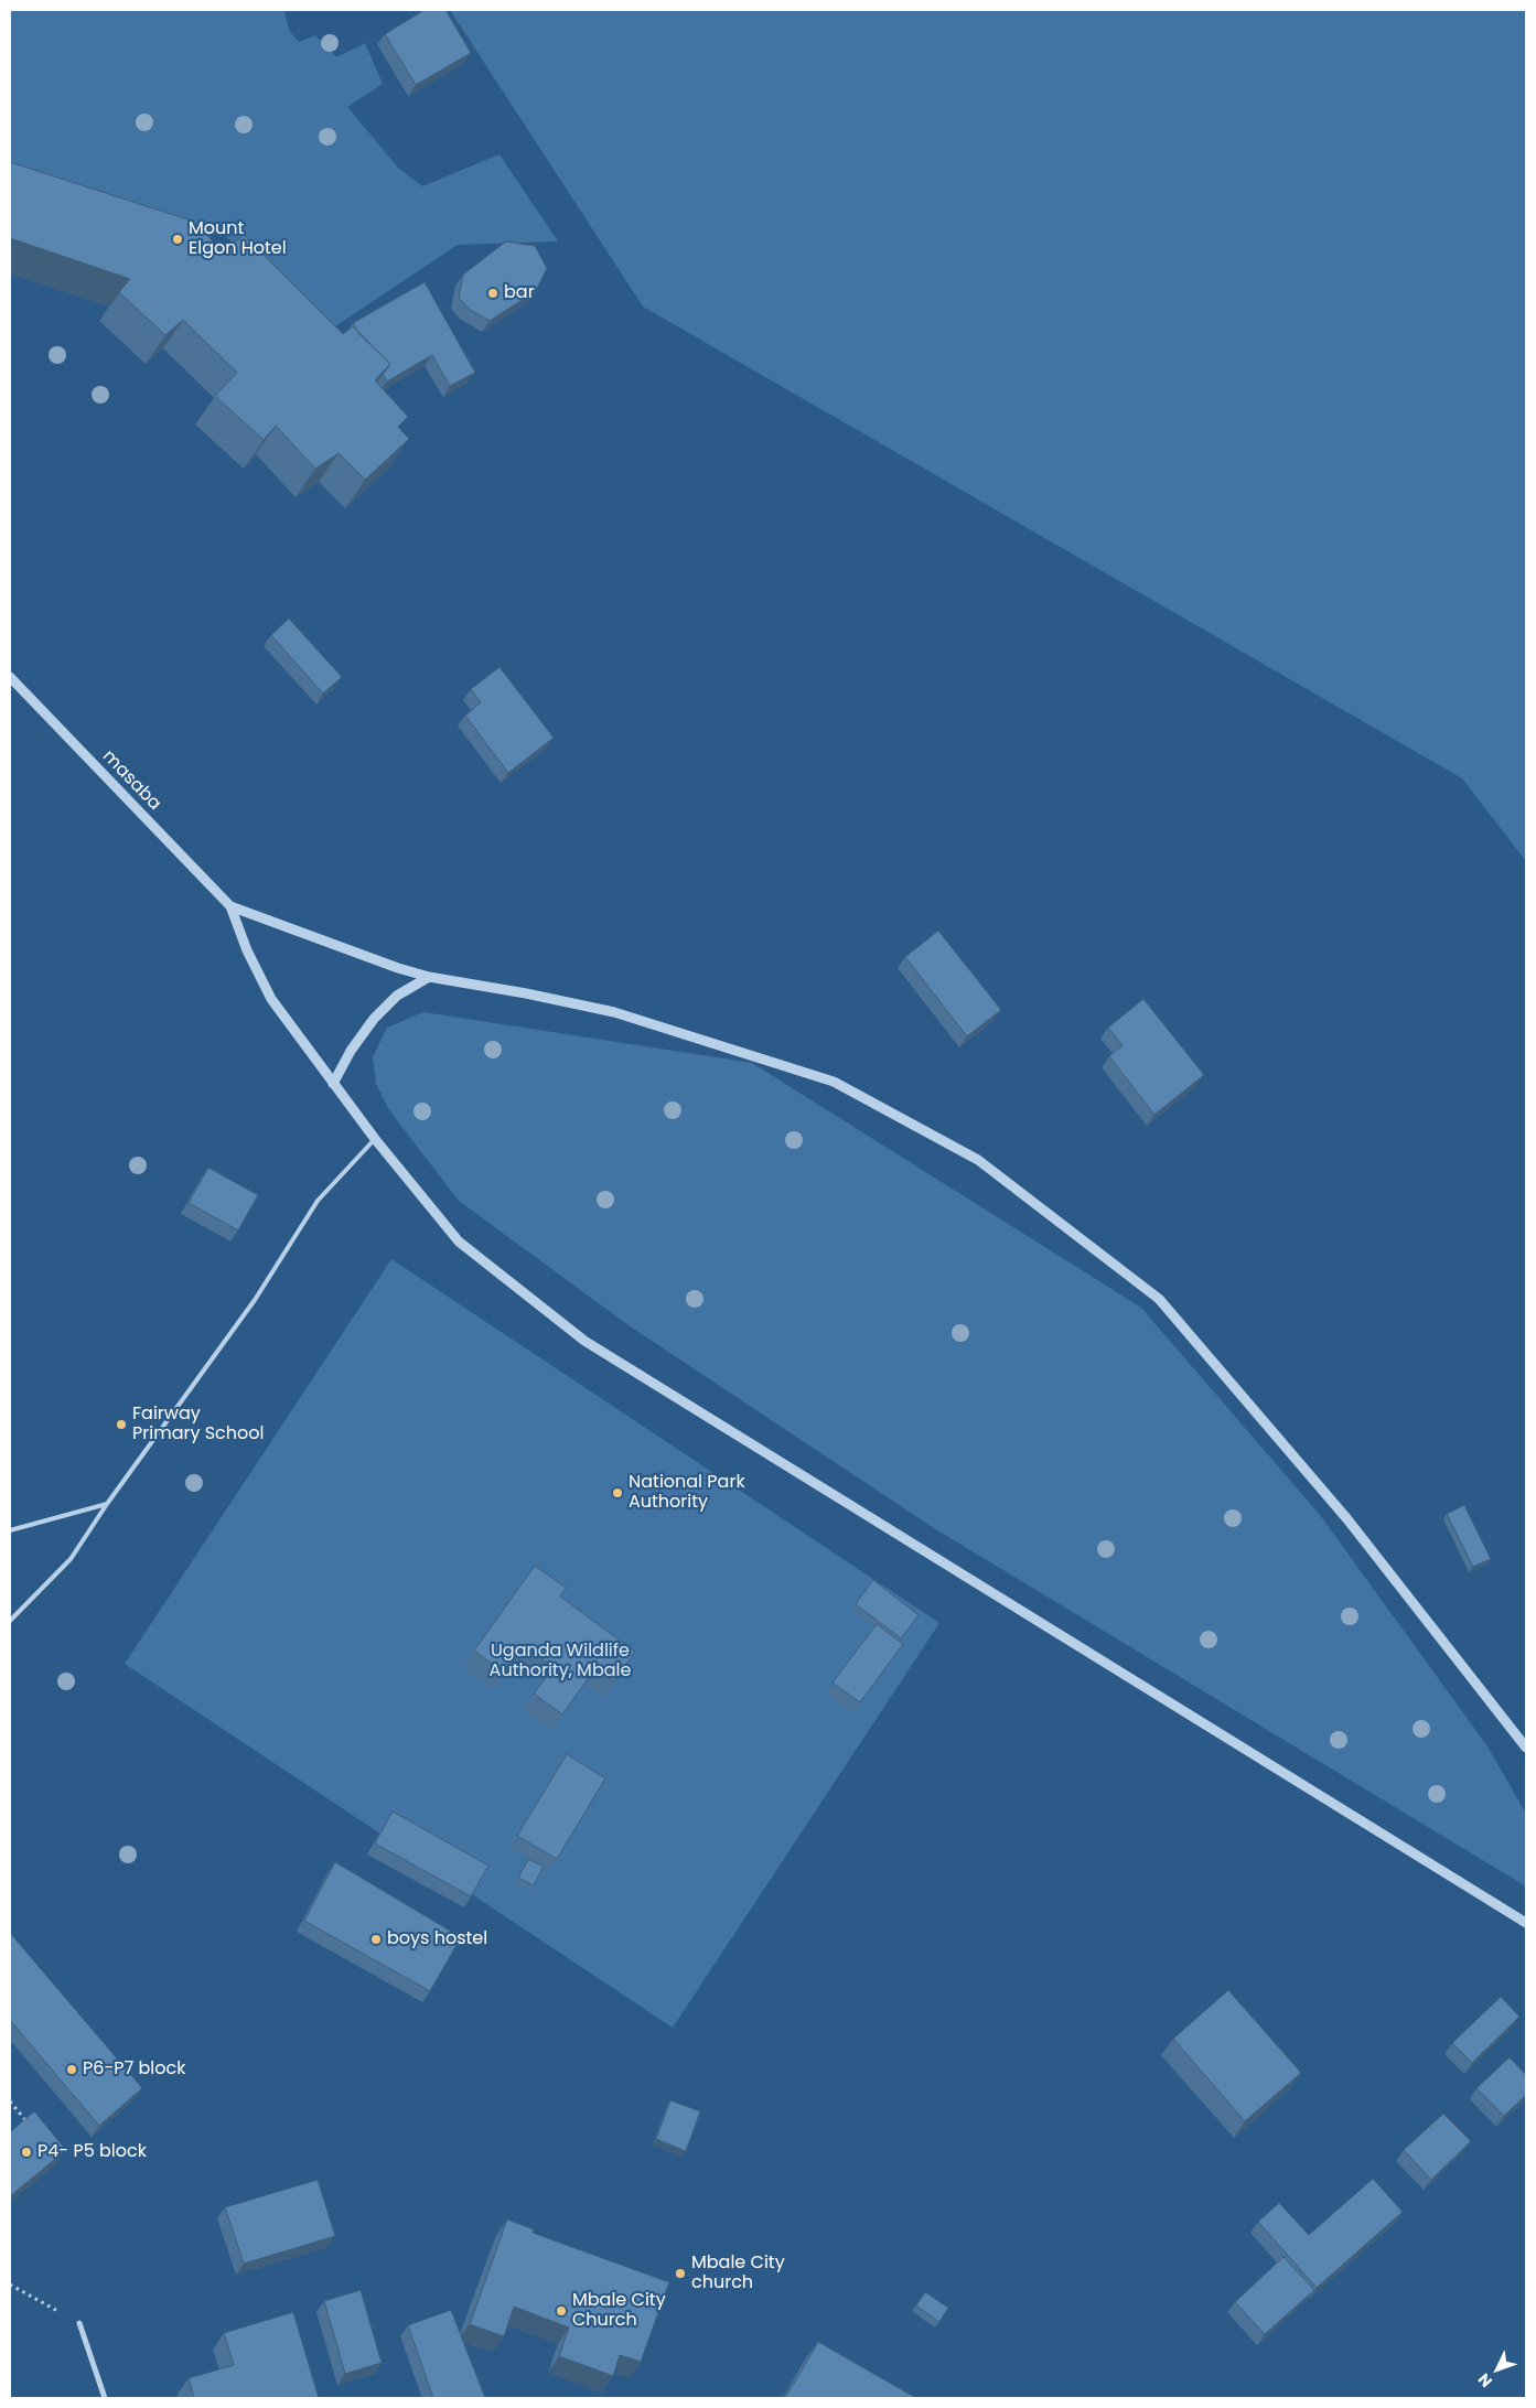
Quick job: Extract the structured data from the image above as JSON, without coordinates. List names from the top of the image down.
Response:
{
  "streets": {
    "street": ["masaba"]
  },
  "parks": ["Uganda Wildlife Authority, Mbale"],
  "places": [
    "Mount Elgon Hotel",
    "bar",
    "Fairway Primary School",
    "National Park Authority",
    "boys hostel",
    "P6-P7 block",
    "P4- P5 block",
    "Mbale City church",
    "Mbale City Church"
  ],
  "north": "bottom left"
}
